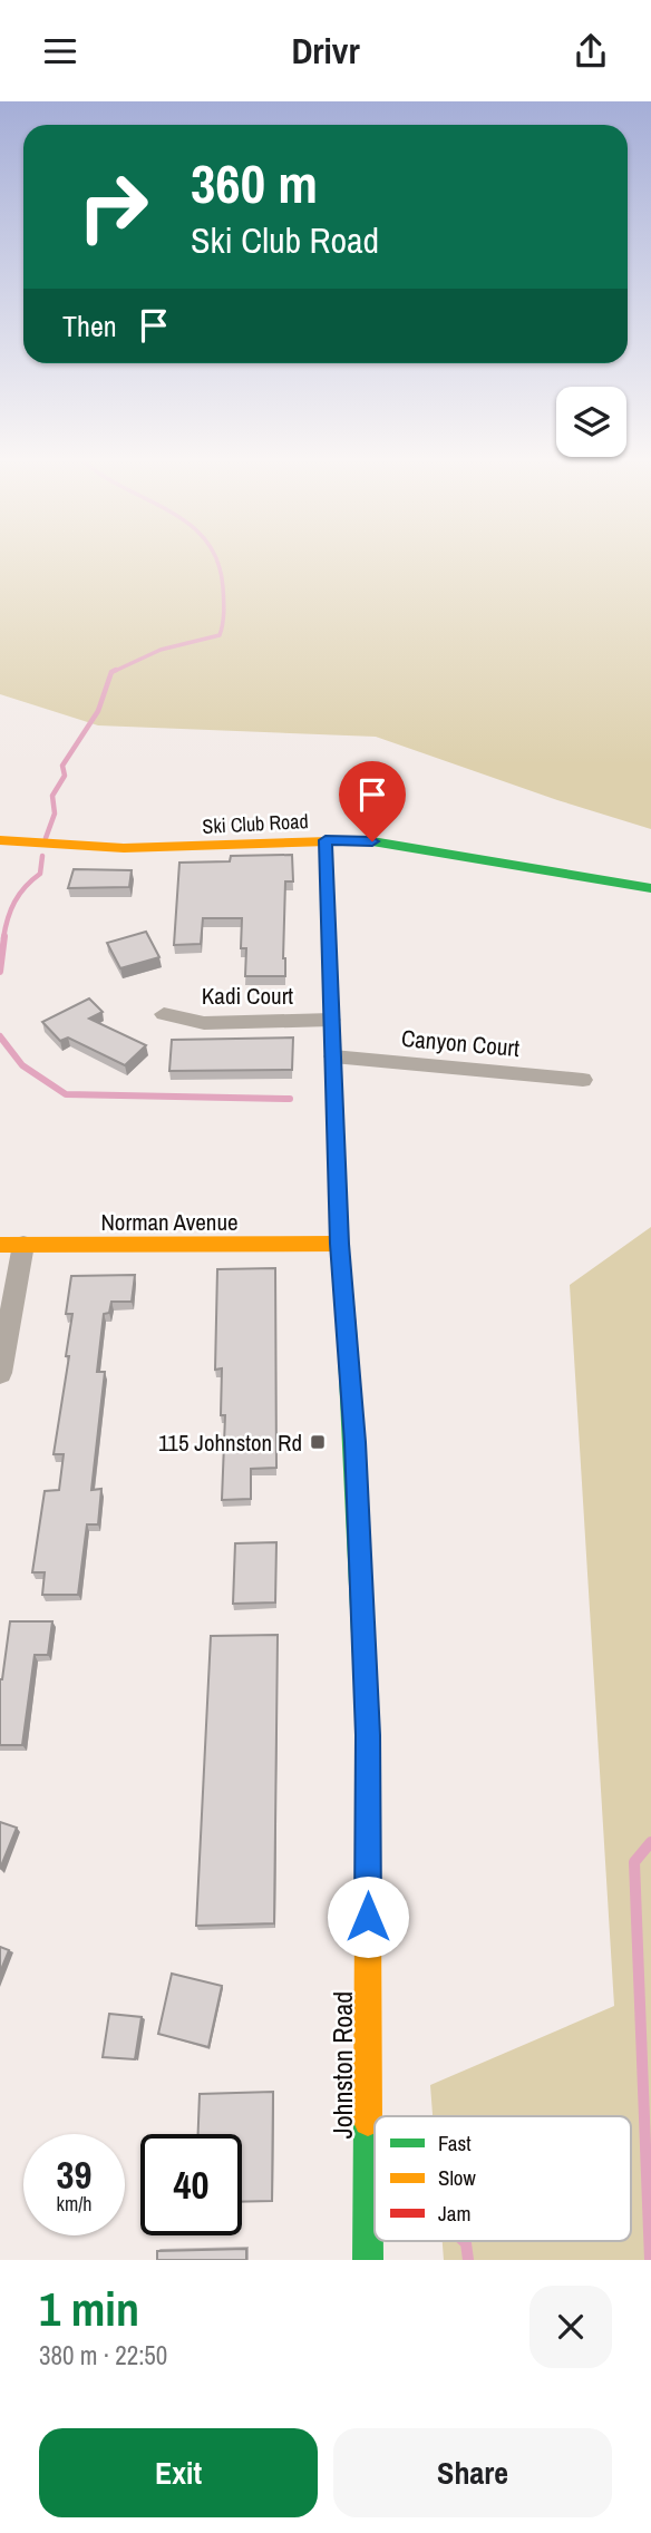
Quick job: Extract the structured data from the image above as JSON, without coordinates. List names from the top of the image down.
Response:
{
  "streets": {
    "street": [
      "Ski Club Road",
      "Kadi Court",
      "Canyon Court",
      "Norman Avenue",
      "Johnston Road"
    ]
  },
  "crossings": [
    ["Ski Club Road", "Johnston Road"],
    ["Kadi Court", "Johnston Road"],
    ["Canyon Court", "Johnston Road"],
    ["Norman Avenue", "Johnston Road"]
  ],
  "places": {
    "transit": ["115 Johnston Rd"]
  },
  "legend": ["Fast", "Slow", "Jam"],
  "page": {
    "header": "Drivr",
    "turn": ["360 m", "Ski Club Road"],
    "then": "Then",
    "speed": "39 km/h",
    "limit": "40",
    "heading": ["1 min", "380 m · 22:50"],
    "buttons": ["Exit", "Share"]
  }
}
